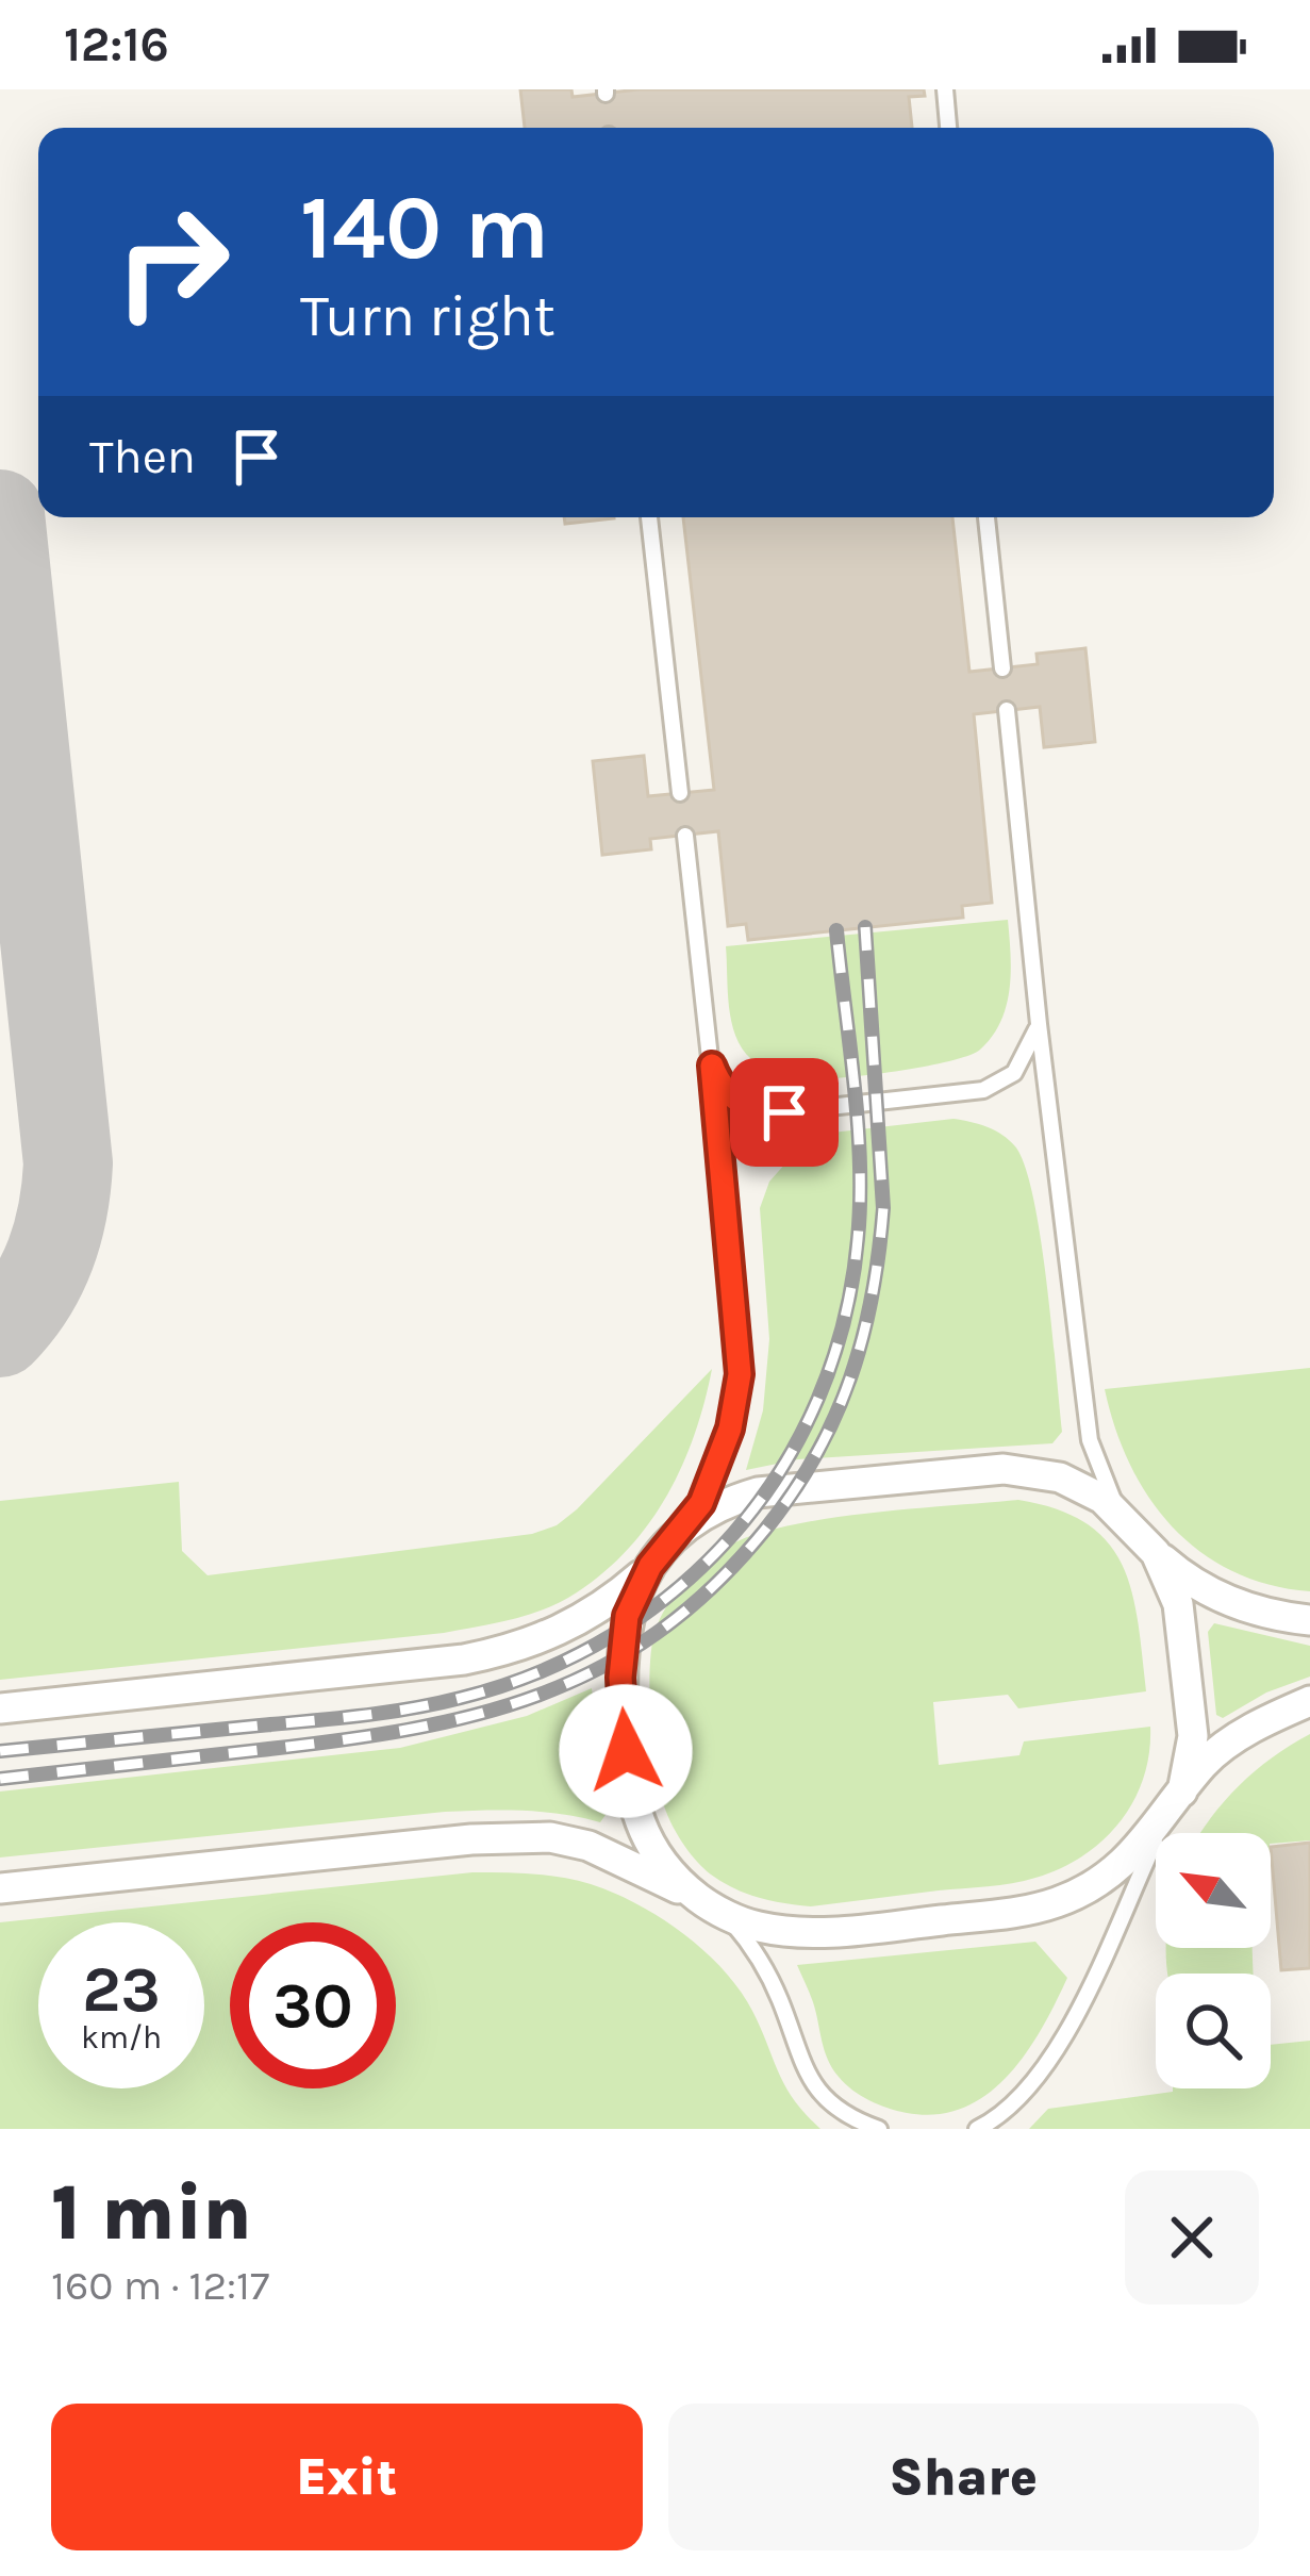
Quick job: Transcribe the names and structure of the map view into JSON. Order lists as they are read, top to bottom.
{
  "north": "top left",
  "page": {
    "status": "12:16",
    "turn": ["140 m", "Turn right"],
    "then": "Then",
    "speed": "23 km/h",
    "limit": "30",
    "heading": ["1 min", "160 m · 12:17"],
    "buttons": ["Exit", "Share"]
  }
}
